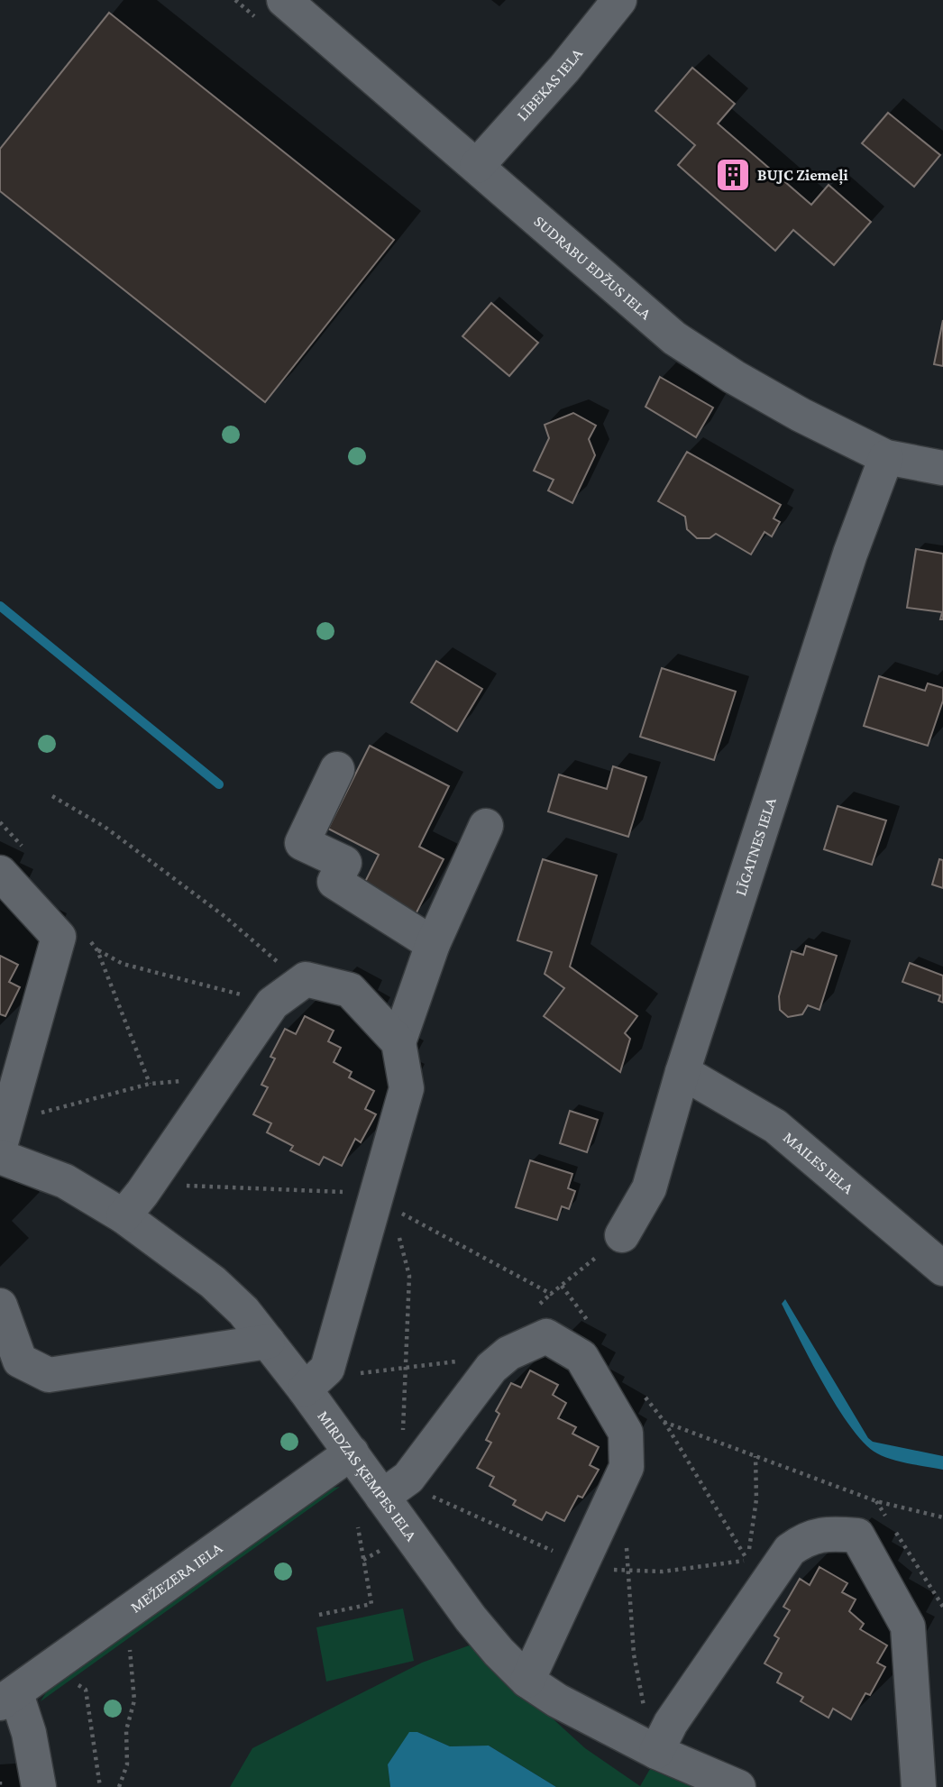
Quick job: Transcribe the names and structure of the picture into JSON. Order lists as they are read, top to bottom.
{
  "streets": {
    "street": [
      "LĪBEKAS IELA",
      "SUDRABU EDŽUS IELA",
      "LĪGATNES IELA",
      "MAILES IELA",
      "MIRDZAS ĶEMPES IELA",
      "MEŽEZERA IELA"
    ]
  },
  "crossings": [
    ["LĪBEKAS IELA", "SUDRABU EDŽUS IELA"],
    ["SUDRABU EDŽUS IELA", "LĪGATNES IELA"],
    ["LĪGATNES IELA", "MAILES IELA"],
    ["MIRDZAS ĶEMPES IELA", "MEŽEZERA IELA"]
  ],
  "places": {
    "building": ["BUJC Ziemeļi"]
  }
}
